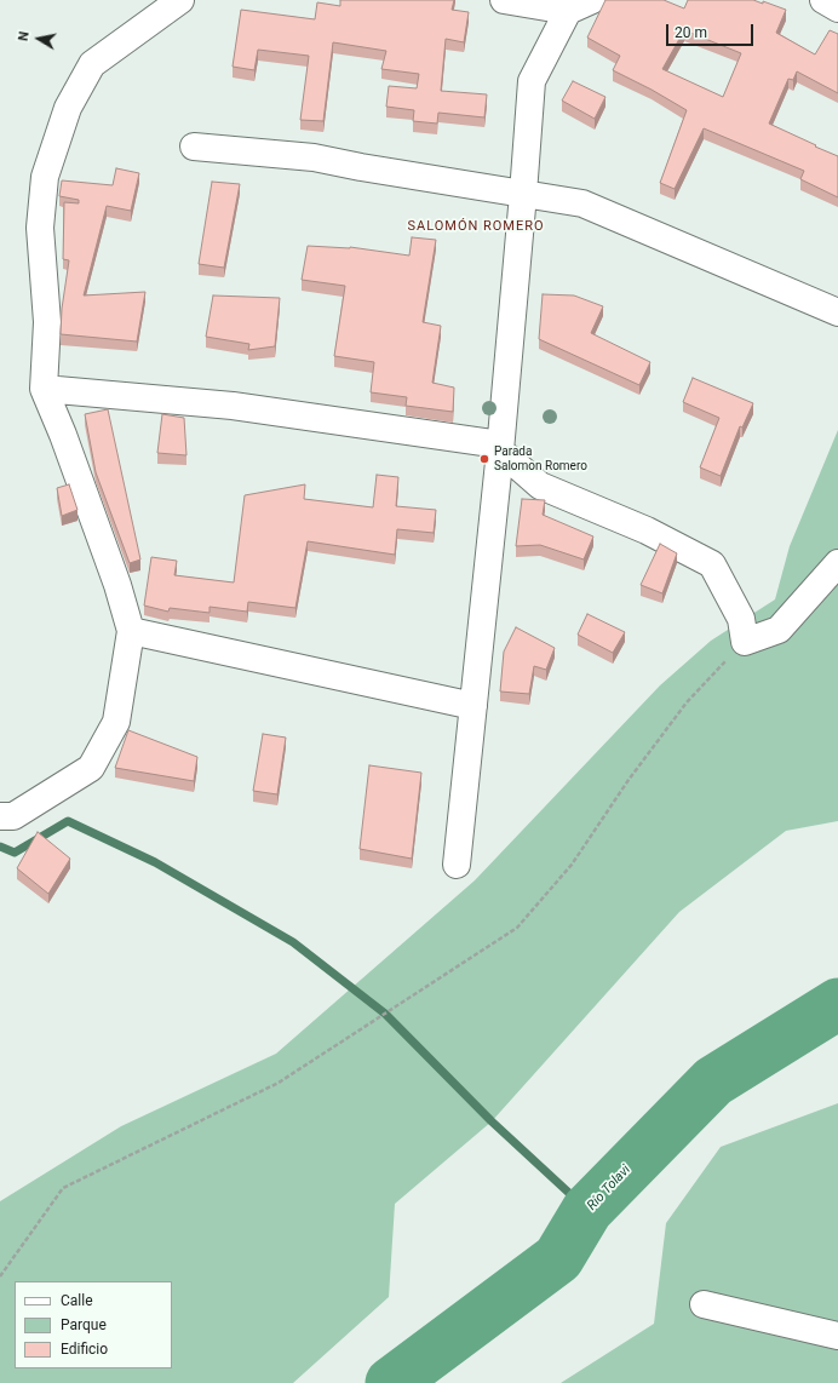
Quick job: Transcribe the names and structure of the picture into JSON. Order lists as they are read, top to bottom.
{
  "districts": ["SALOMÓN ROMERO"],
  "water": ["Río Tolavi"],
  "places": ["Parada Salomon Romero"],
  "legend": ["Calle", "Parque", "Edificio"],
  "scale_bar": "20 m",
  "north": "left"
}
